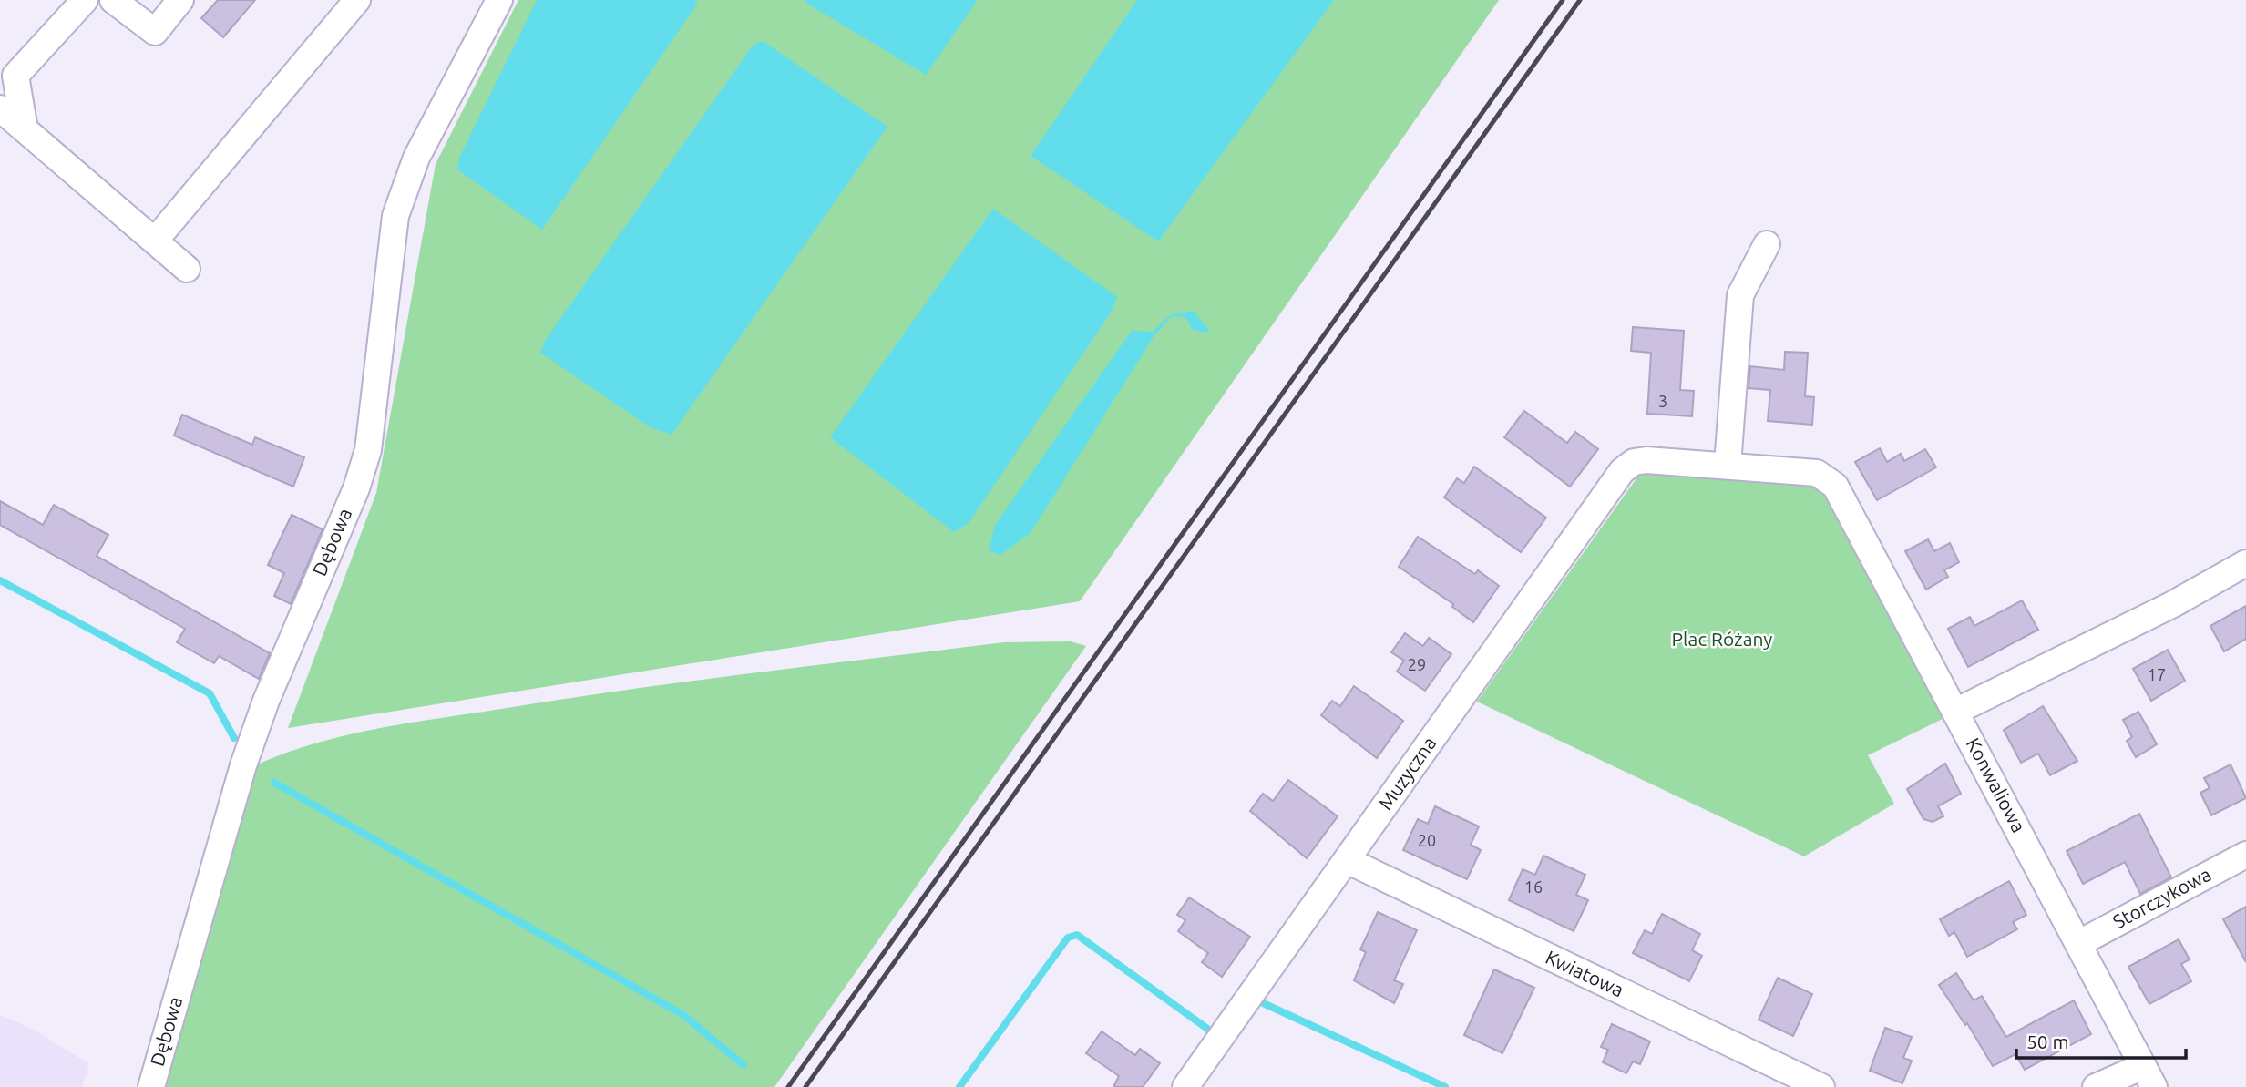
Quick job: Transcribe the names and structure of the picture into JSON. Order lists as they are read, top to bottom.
{
  "streets": {
    "street": [
      "Dębowa",
      "Muzyczna",
      "Konwaliowa",
      "Storczykowa",
      "Kwiatowa"
    ]
  },
  "crossings": [
    ["Muzyczna", "Konwaliowa"],
    ["Muzyczna", "Kwiatowa"],
    ["Konwaliowa", "Storczykowa"]
  ],
  "parks": ["Plac Różany"],
  "house_numbers": [
    "3",
    "29",
    "17",
    "20",
    "16"
  ],
  "scale_bar": "50 m"
}
